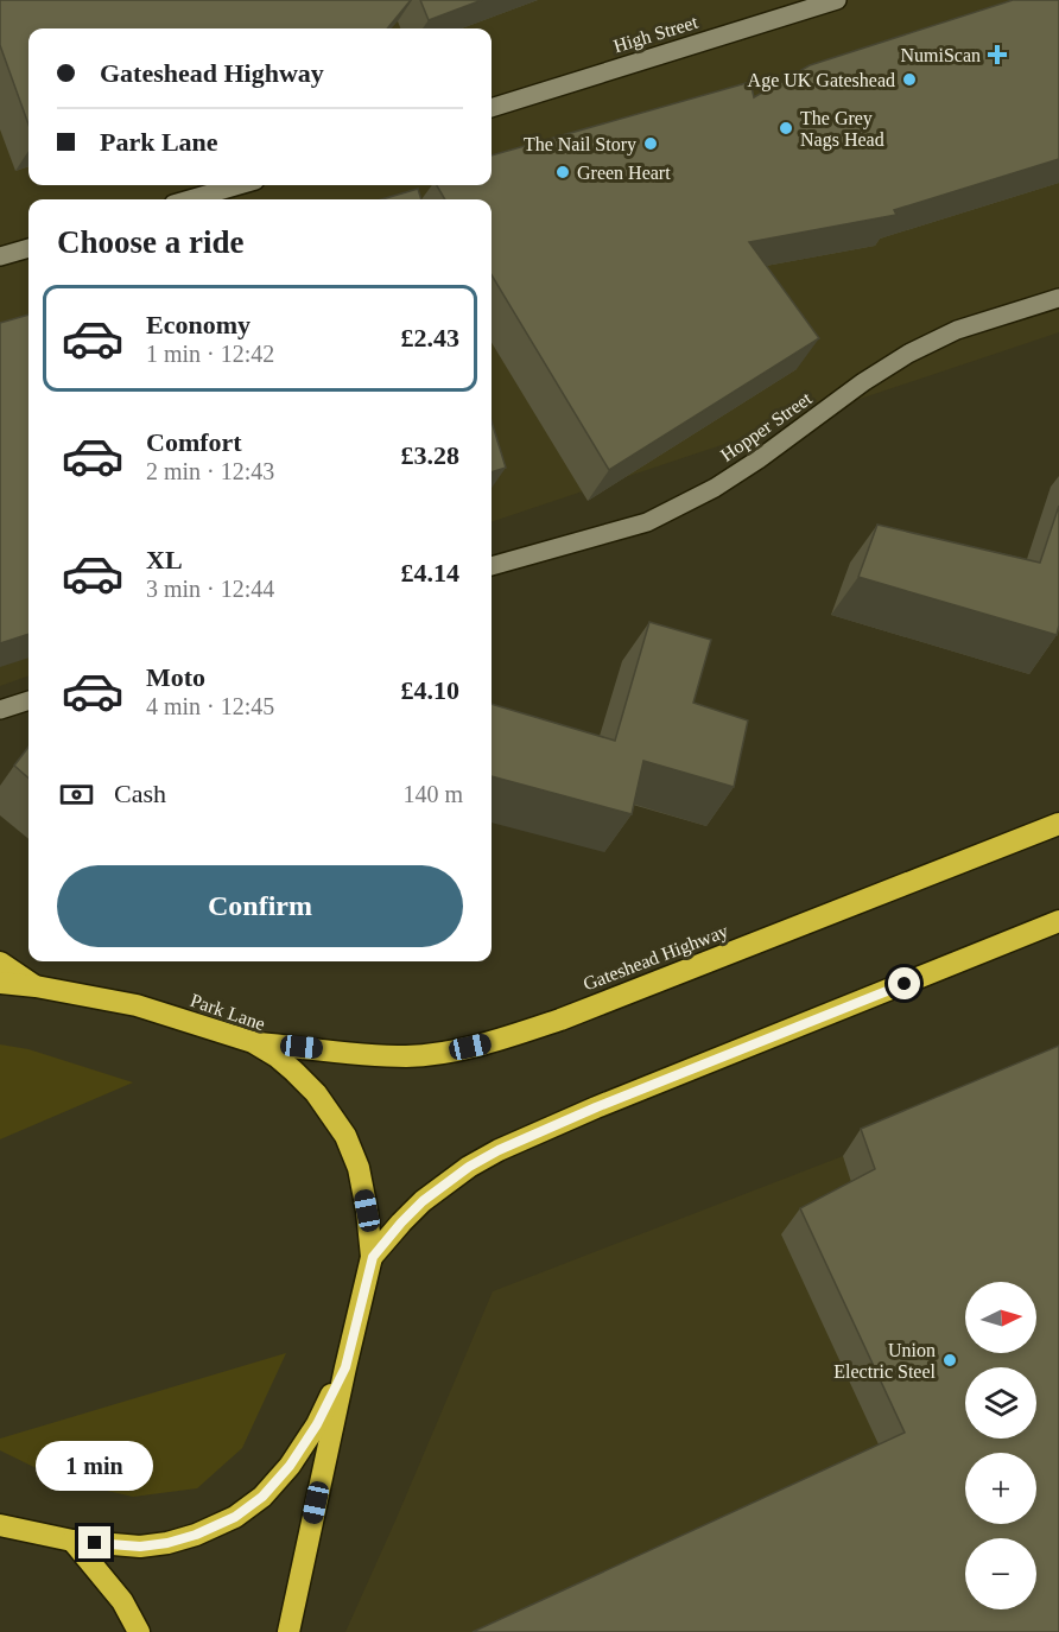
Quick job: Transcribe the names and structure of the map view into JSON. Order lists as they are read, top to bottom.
{
  "streets": {
    "highway": ["Gateshead Highway", "Park Lane"],
    "street": ["High Street", "Hopper Street"]
  },
  "crossings": [
    ["Gateshead Highway", "Park Lane"]
  ],
  "places": {
    "health": ["NumiScan"],
    "other": [
      "Age UK Gateshead",
      "The Grey Nags Head",
      "The Nail Story",
      "Green Heart",
      "Union Electric Steel"
    ]
  },
  "north": "right",
  "page": {
    "banner": ["Gateshead Highway", "Park Lane"],
    "heading": "Choose a ride",
    "list": [
      {
        "name": "Economy",
        "note": "1 min · 12:42",
        "value": "£2.43"
      },
      {
        "name": "Comfort",
        "note": "2 min · 12:43",
        "value": "£3.28"
      },
      {
        "name": "XL",
        "note": "3 min · 12:44",
        "value": "£4.14"
      },
      {
        "name": "Moto",
        "note": "4 min · 12:45",
        "value": "£4.10"
      }
    ],
    "pay": ["Cash", "140 m"],
    "buttons": "Confirm",
    "map_buttons": ["+", "−"],
    "bubble": "1 min"
  }
}
